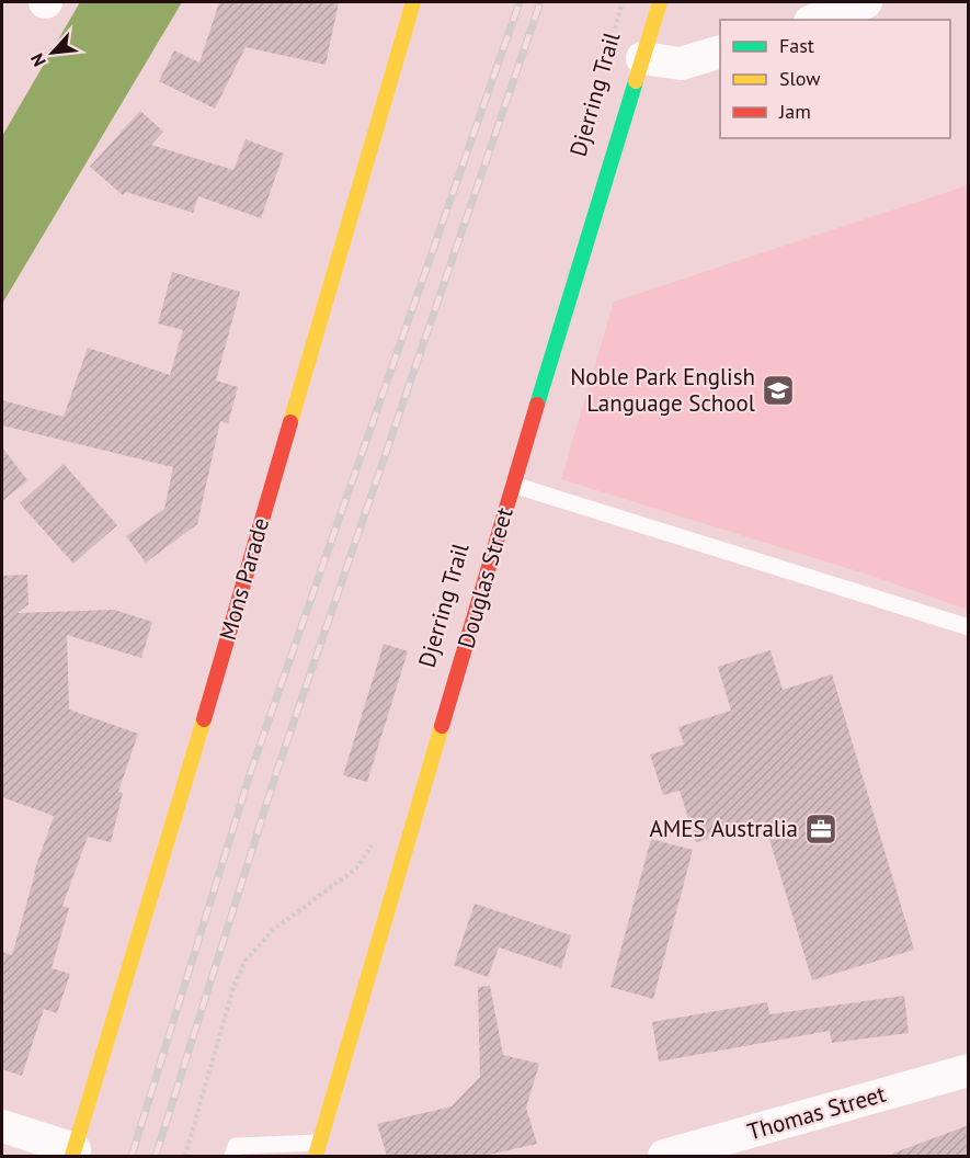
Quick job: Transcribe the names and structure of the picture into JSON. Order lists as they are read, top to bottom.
{
  "streets": {
    "main road": ["Douglas Street", "Mons Parade"],
    "street": ["Thomas Street"],
    "path": ["Djerring Trail"]
  },
  "places": {
    "school or university": ["Noble Park English Language School"],
    "office": ["AMES Australia"]
  },
  "legend": ["Fast", "Slow", "Jam"],
  "north": "bottom left"
}
